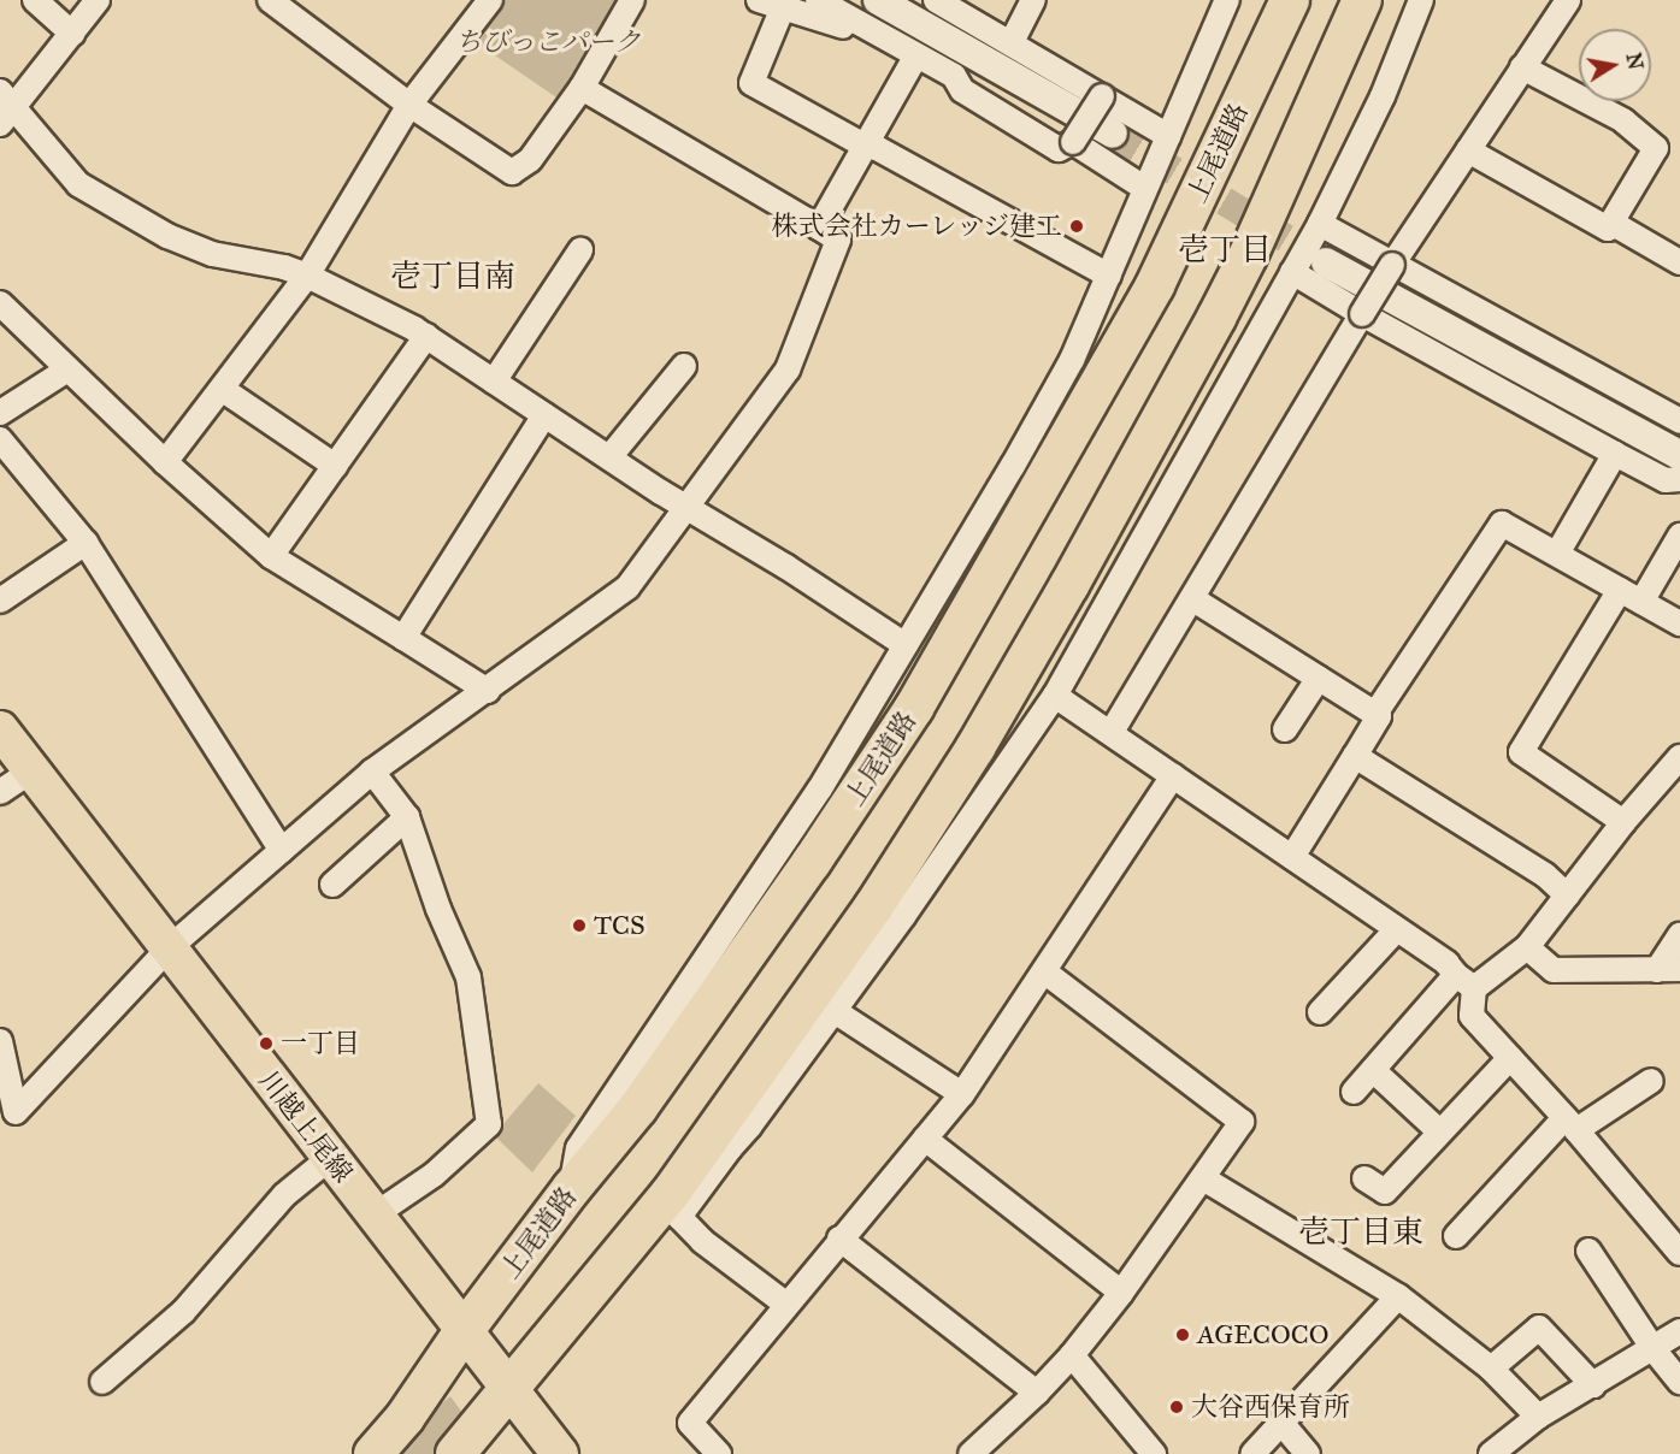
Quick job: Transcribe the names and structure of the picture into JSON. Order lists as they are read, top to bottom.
{
  "streets": {
    "highway": ["上尾道路"],
    "main road": ["川越上尾線"]
  },
  "crossings": [
    ["上尾道路", "川越上尾線"]
  ],
  "districts": ["壱丁目", "壱丁目南", "壱丁目東"],
  "parks": ["ちびっこパーク"],
  "places": [
    "株式会社カーレッジ建工",
    "TCS",
    "一丁目",
    "AGECOCO",
    "大谷西保育所"
  ],
  "north": "right"
}
